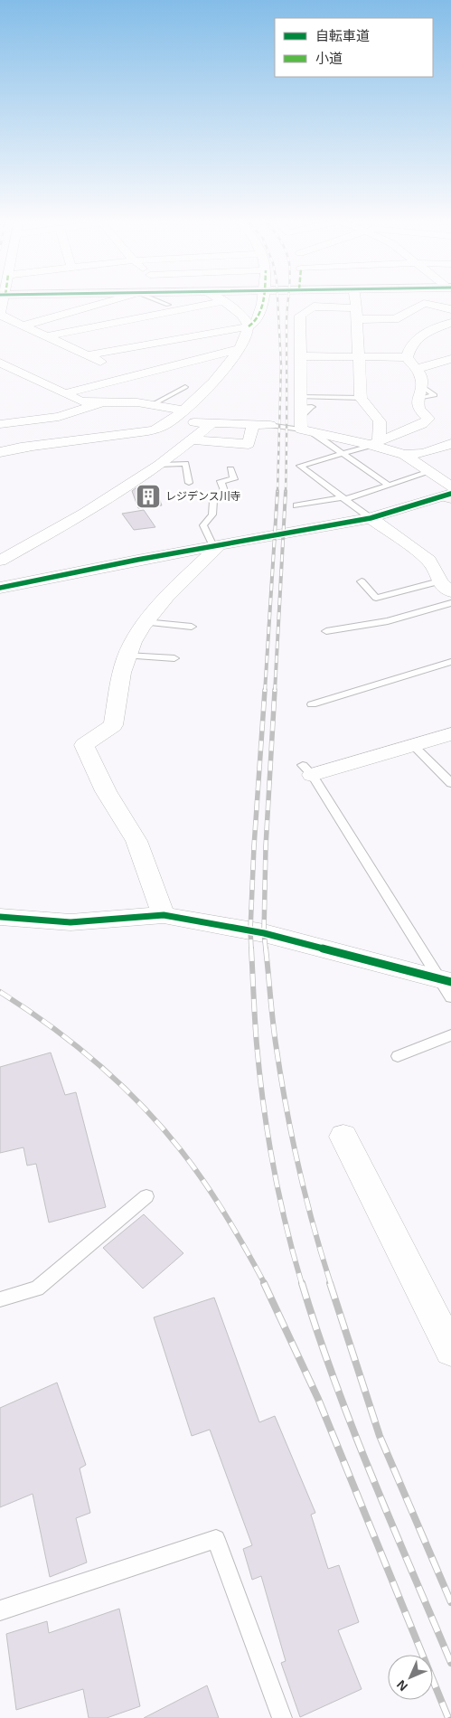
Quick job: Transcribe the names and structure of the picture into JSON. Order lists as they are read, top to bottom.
{
  "places": {
    "building": ["レジデンス川寺"]
  },
  "legend": ["自転車道", "小道"],
  "north": "bottom left"
}
